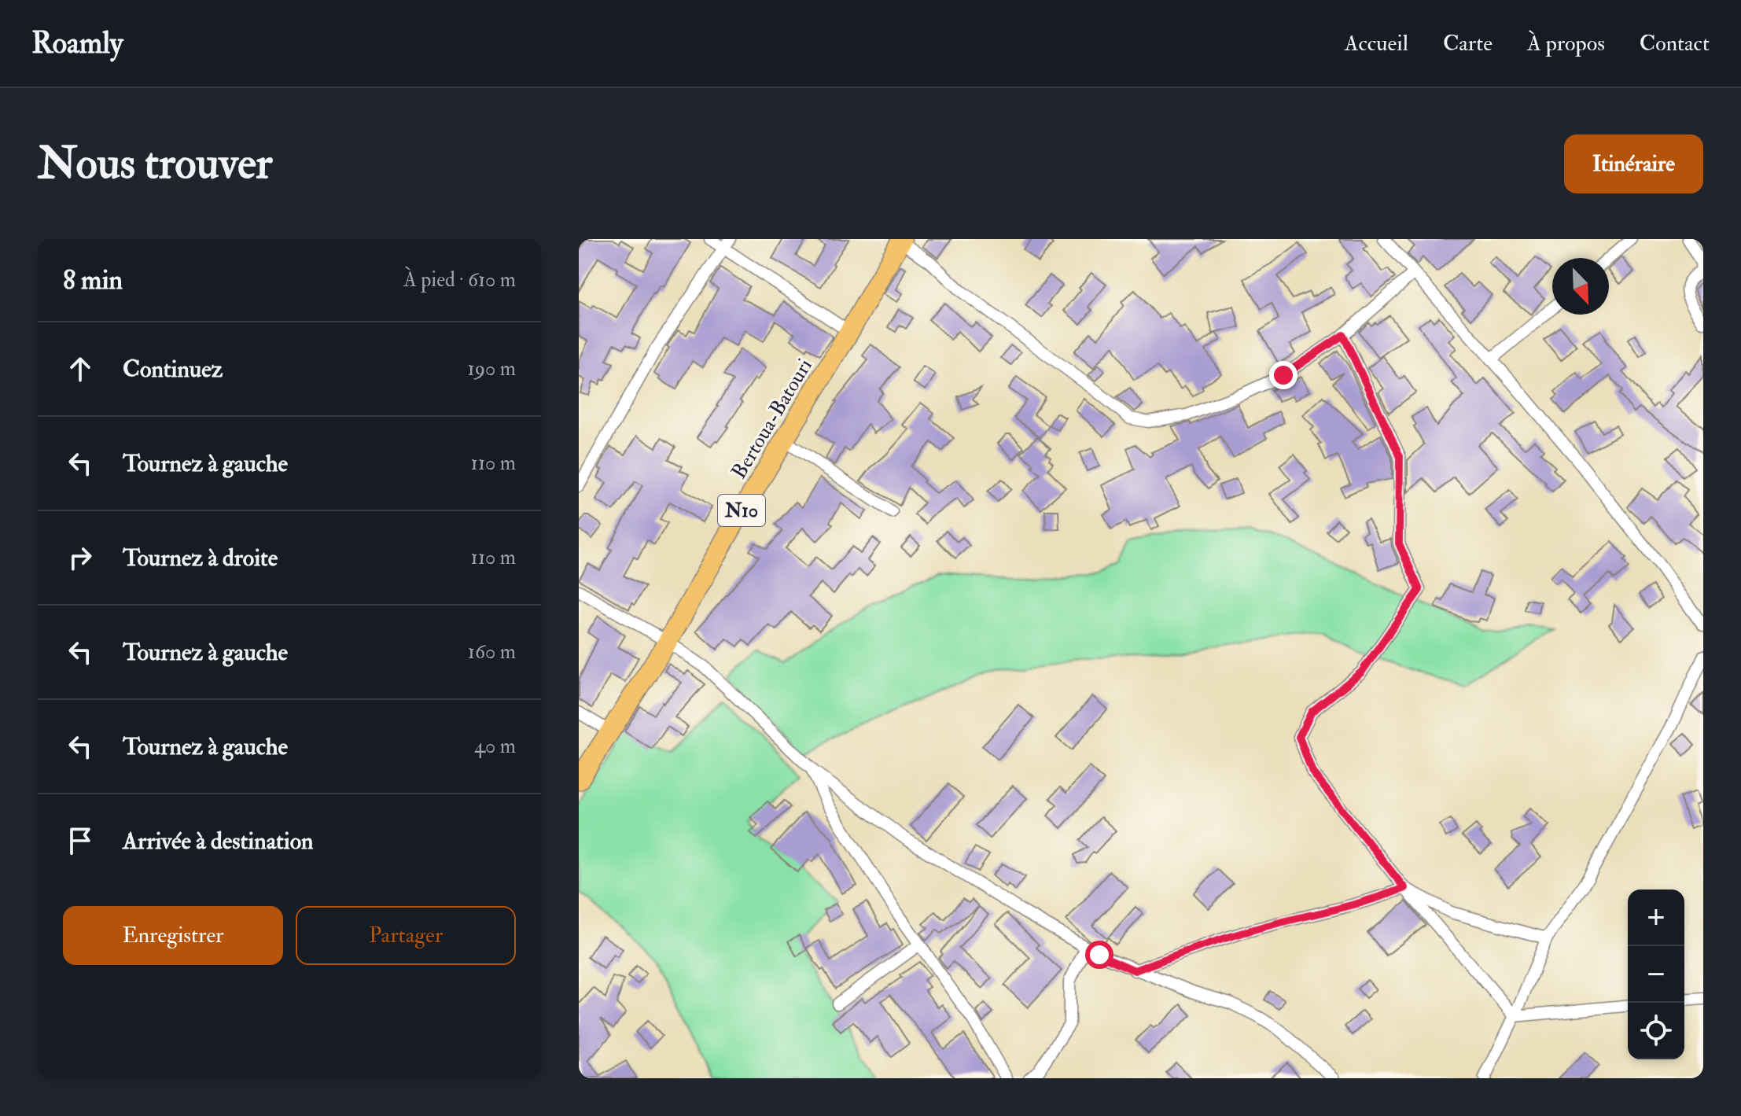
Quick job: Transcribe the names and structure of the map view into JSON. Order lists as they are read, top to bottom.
{
  "streets": {
    "highway": ["Bertoua-Batouri", "N10"]
  },
  "north": "bottom right",
  "page": {
    "header": "Roamly",
    "nav": [
      "Accueil",
      "Carte",
      "À propos",
      "Contact"
    ],
    "buttons": [
      "Itinéraire",
      ["Enregistrer", "Partager"]
    ],
    "title": "Nous trouver",
    "heading": ["8 min", "À pied · 610 m"],
    "list": [
      ["Continuez", "190 m"],
      ["Tournez à gauche", "110 m"],
      ["Tournez à droite", "110 m"],
      ["Tournez à gauche", "160 m"],
      ["Tournez à gauche", "40 m"],
      "Arrivée à destination"
    ],
    "map_buttons": ["+", "−"]
  }
}
